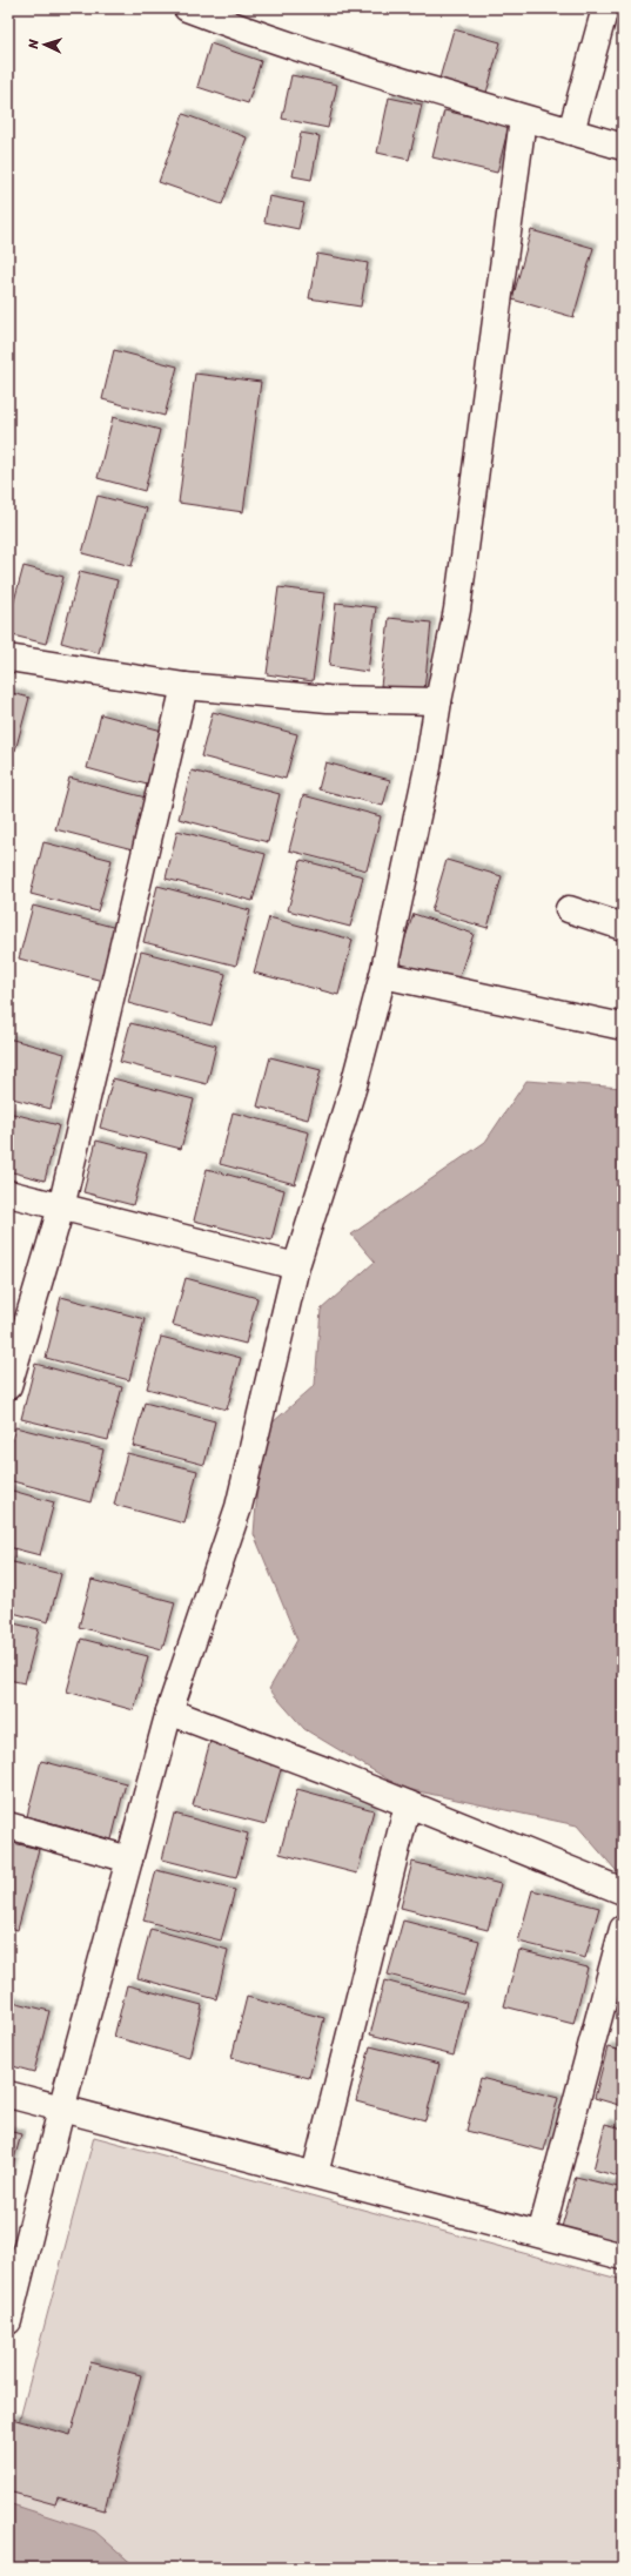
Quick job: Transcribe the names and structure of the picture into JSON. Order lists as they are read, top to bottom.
{
  "north": "left"
}
